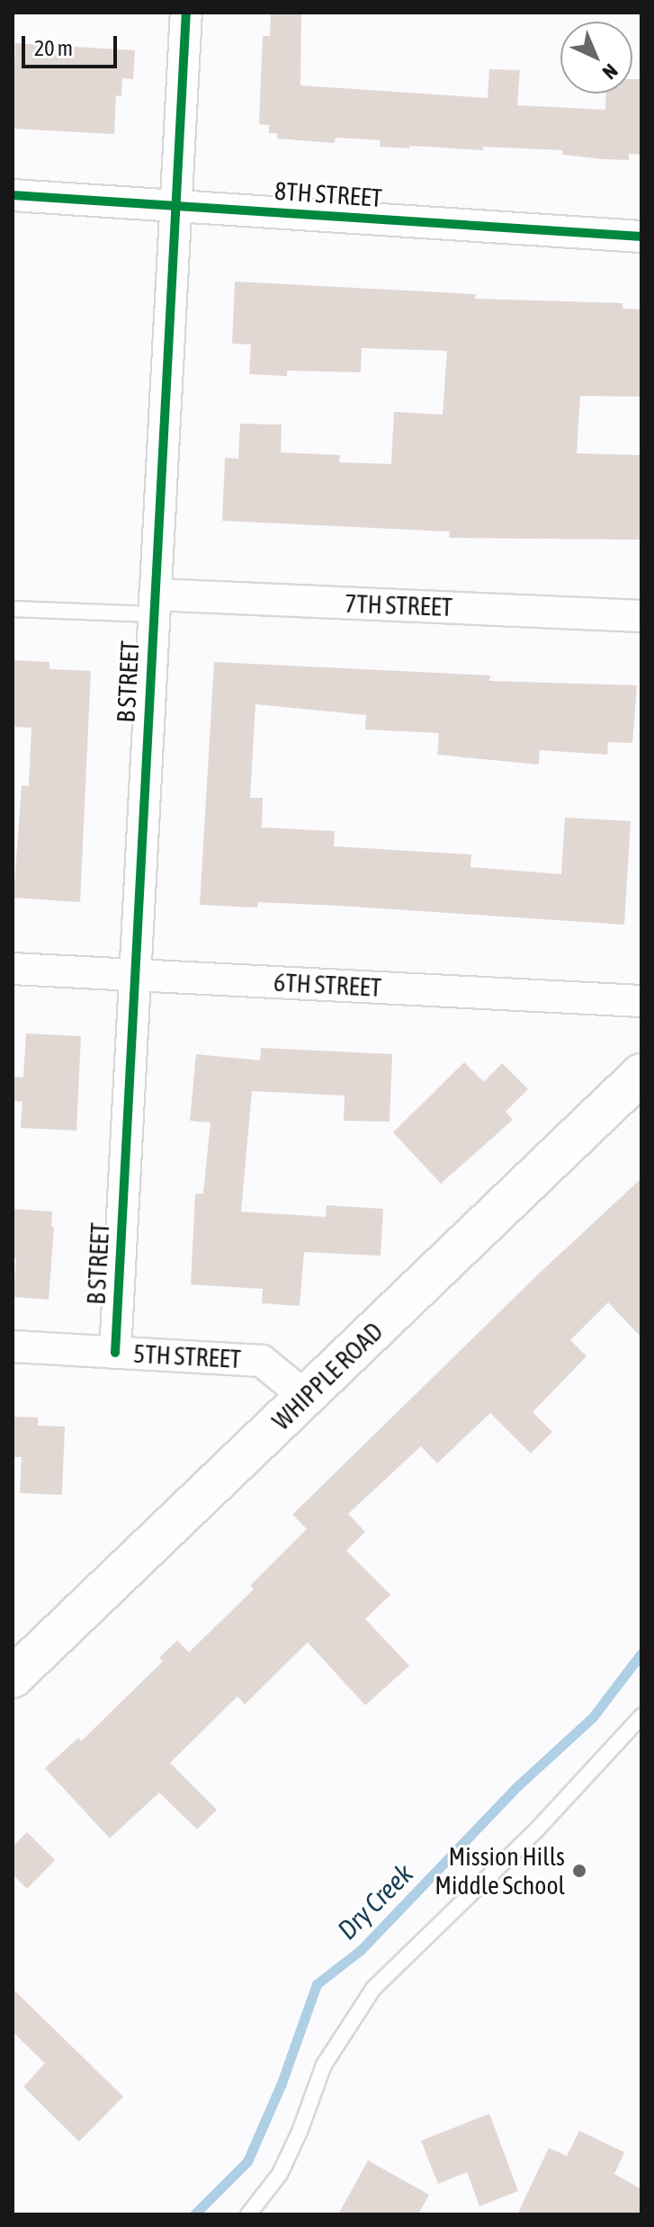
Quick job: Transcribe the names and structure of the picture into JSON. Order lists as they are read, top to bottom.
{
  "streets": {
    "main road": ["WHIPPLE ROAD"],
    "street": [
      "8TH STREET",
      "7TH STREET",
      "B STREET",
      "6TH STREET",
      "5TH STREET"
    ]
  },
  "crossings": [
    ["8TH STREET", "B STREET"],
    ["7TH STREET", "B STREET"],
    ["B STREET", "6TH STREET"],
    ["B STREET", "5TH STREET"],
    ["5TH STREET", "WHIPPLE ROAD"]
  ],
  "water": ["Dry Creek"],
  "places": ["Mission Hills Middle School"],
  "scale_bar": "20 m",
  "north": "bottom right"
}
